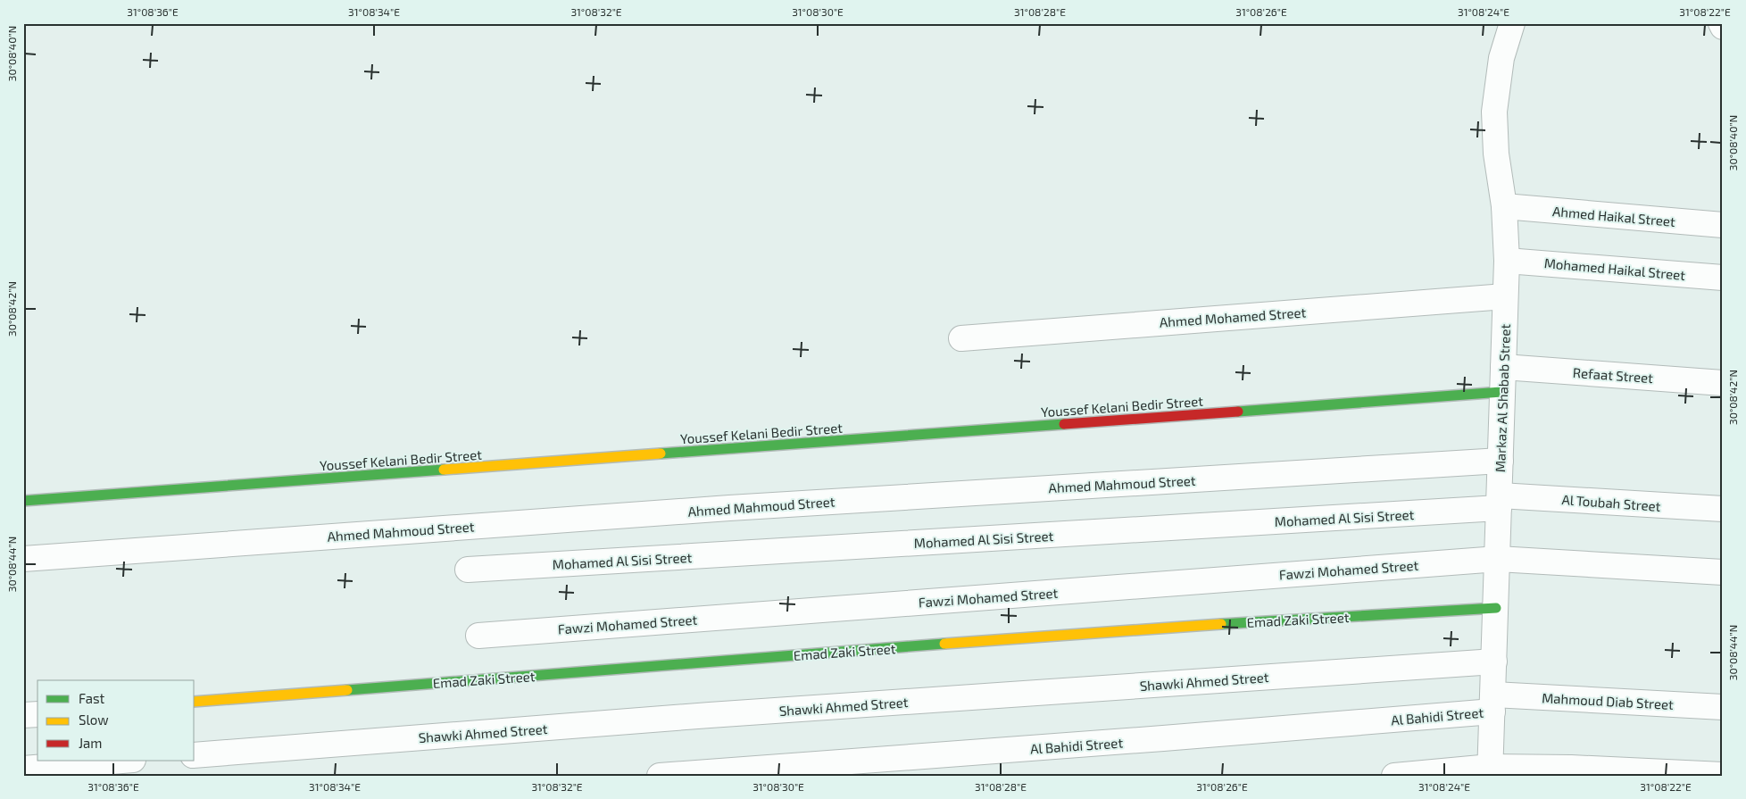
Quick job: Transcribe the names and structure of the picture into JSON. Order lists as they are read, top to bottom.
{
  "streets": {
    "street": [
      "Ahmed Haikal Street",
      "Mohamed Haikal Street",
      "Ahmed Mohamed Street",
      "Refaat Street",
      "Markaz Al Shabab Street",
      "Youssef Kelani Bedir Street",
      "Ahmed Mahmoud Street",
      "Al Toubah Street",
      "Mohamed Al Sisi Street",
      "Fawzi Mohamed Street",
      "Emad Zaki Street",
      "Shawki Ahmed Street",
      "Mahmoud Diab Street",
      "Al Bahidi Street"
    ]
  },
  "crossings": [
    ["Ahmed Haikal Street", "Markaz Al Shabab Street"],
    ["Mohamed Haikal Street", "Markaz Al Shabab Street"],
    ["Ahmed Mohamed Street", "Markaz Al Shabab Street"],
    ["Refaat Street", "Markaz Al Shabab Street"],
    ["Markaz Al Shabab Street", "Youssef Kelani Bedir Street"],
    ["Markaz Al Shabab Street", "Ahmed Mahmoud Street"],
    ["Markaz Al Shabab Street", "Al Toubah Street"],
    ["Markaz Al Shabab Street", "Mohamed Al Sisi Street"],
    ["Markaz Al Shabab Street", "Fawzi Mohamed Street"],
    ["Markaz Al Shabab Street", "Emad Zaki Street"],
    ["Markaz Al Shabab Street", "Shawki Ahmed Street"],
    ["Markaz Al Shabab Street", "Mahmoud Diab Street"],
    ["Markaz Al Shabab Street", "Al Bahidi Street"],
    ["Al Toubah Street", "Mohamed Al Sisi Street"],
    ["Mahmoud Diab Street", "Al Bahidi Street"]
  ],
  "legend": ["Fast", "Slow", "Jam"],
  "coordinates": [
    "31°08'36\"E",
    "31°08'34\"E",
    "31°08'32\"E",
    "31°08'30\"E",
    "31°08'28\"E",
    "31°08'26\"E",
    "31°08'24\"E",
    "31°08'22\"E",
    "30°08'40\"N",
    "30°08'42\"N",
    "30°08'44\"N"
  ]
}
